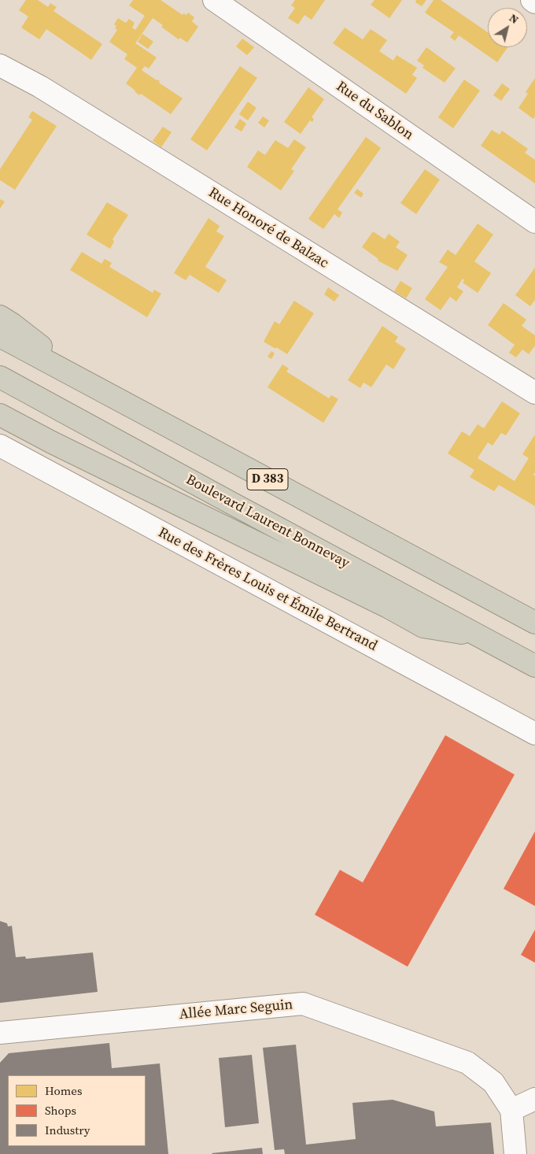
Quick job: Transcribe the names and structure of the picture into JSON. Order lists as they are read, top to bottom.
{
  "streets": {
    "highway": ["D 383", "Boulevard Laurent Bonnevay"],
    "street": [
      "Rue du Sablon",
      "Rue Honoré de Balzac",
      "Rue des Frères Louis et Émile Bertrand",
      "Allée Marc Seguin"
    ]
  },
  "legend": ["Homes", "Shops", "Industry"],
  "north": "top right"
}
